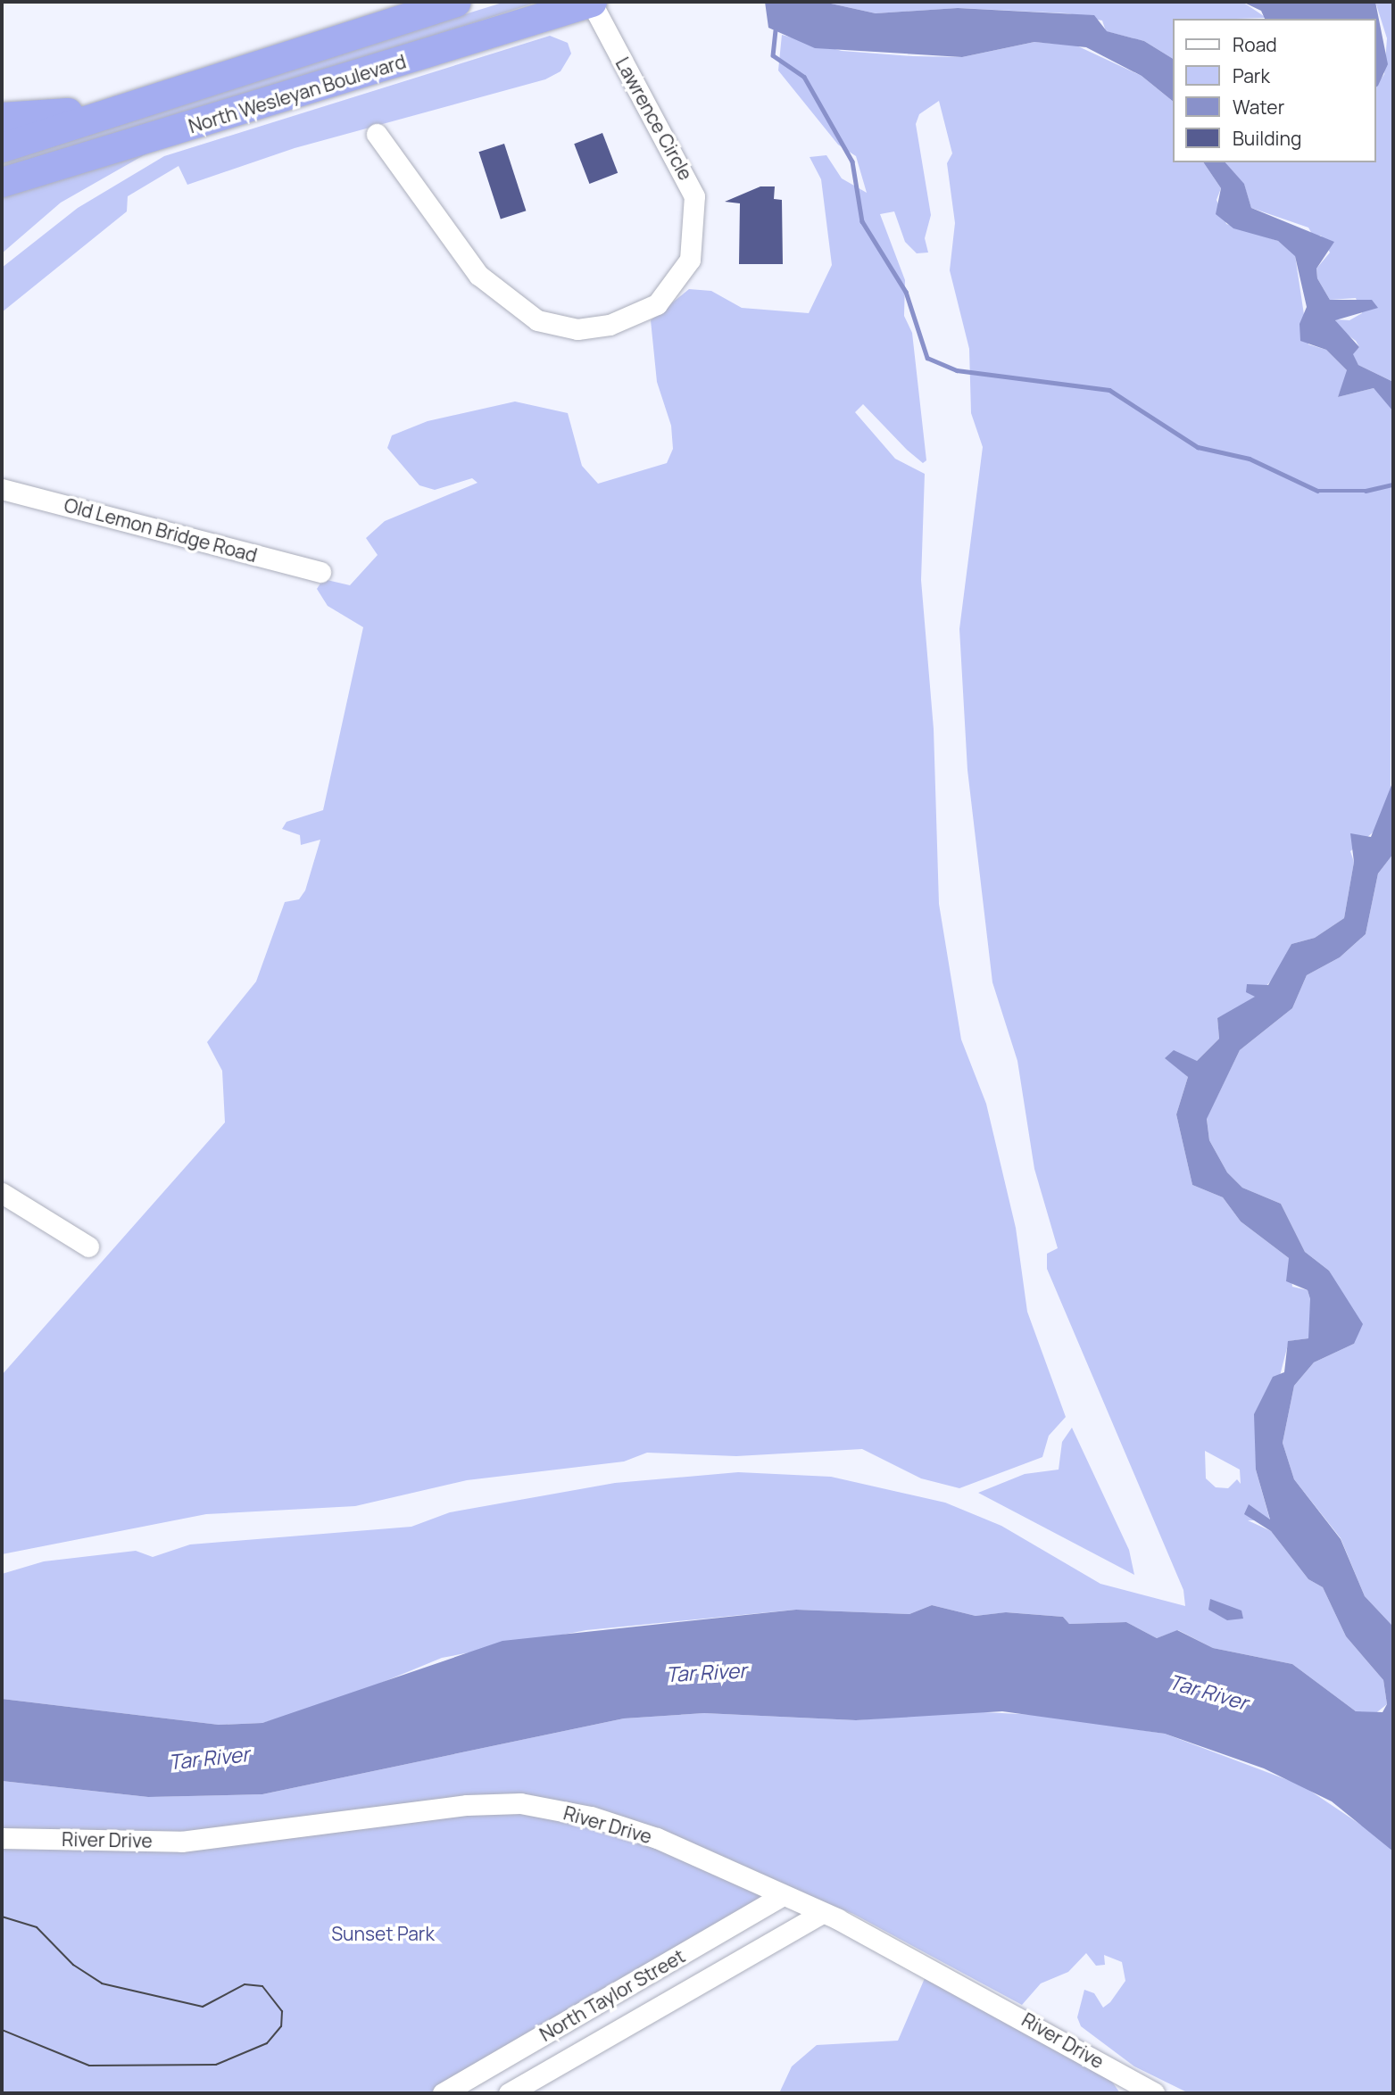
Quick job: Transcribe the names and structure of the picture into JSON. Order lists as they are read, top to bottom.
{
  "streets": {
    "highway": ["North Wesleyan Boulevard"],
    "street": [
      "Lawrence Circle",
      "Old Lemon Bridge Road",
      "River Drive",
      "North Taylor Street"
    ]
  },
  "crossings": [
    ["North Wesleyan Boulevard", "Lawrence Circle"],
    ["River Drive", "North Taylor Street"]
  ],
  "water": ["Tar River"],
  "parks": ["Sunset Park"],
  "legend": [
    "Road",
    "Park",
    "Water",
    "Building"
  ]
}
